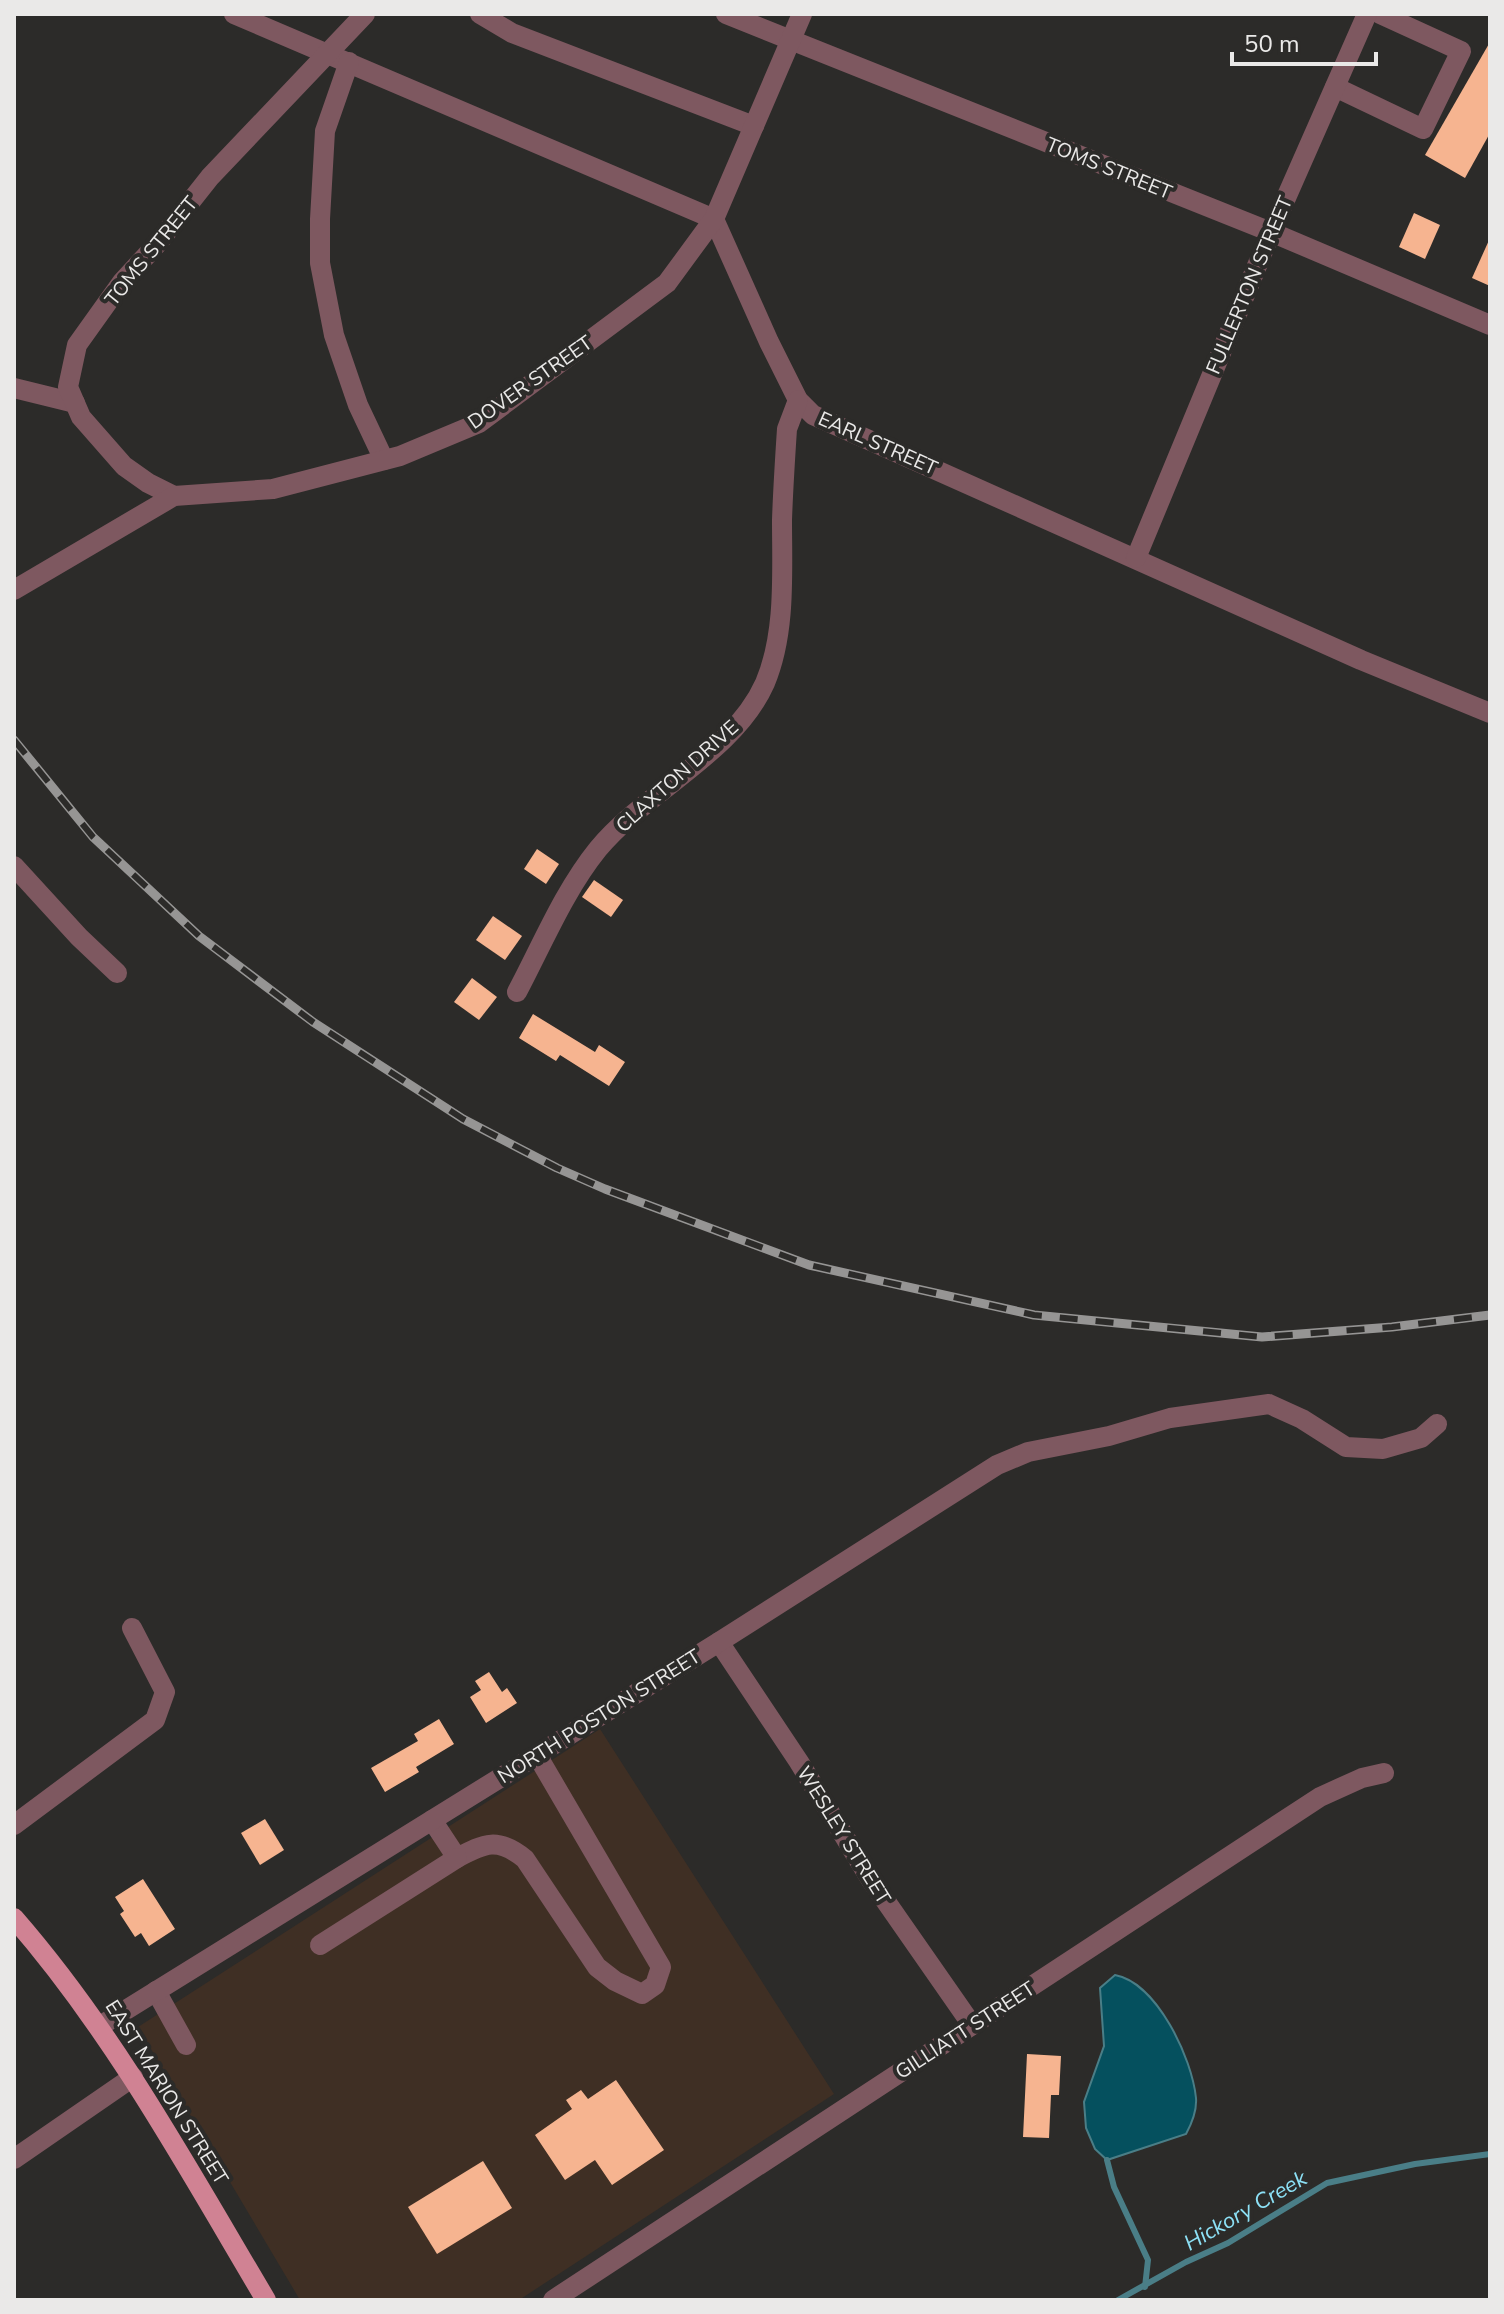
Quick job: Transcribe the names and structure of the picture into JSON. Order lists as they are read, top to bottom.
{
  "streets": {
    "main road": ["EAST MARION STREET"],
    "street": [
      "TOMS STREET",
      "FULLERTON STREET",
      "DOVER STREET",
      "EARL STREET",
      "CLAXTON DRIVE",
      "NORTH POSTON STREET",
      "WESLEY STREET",
      "GILLIATT STREET"
    ]
  },
  "crossings": [
    ["TOMS STREET", "FULLERTON STREET"],
    ["TOMS STREET", "DOVER STREET"],
    ["FULLERTON STREET", "EARL STREET"],
    ["DOVER STREET", "EARL STREET"],
    ["EARL STREET", "CLAXTON DRIVE"],
    ["NORTH POSTON STREET", "WESLEY STREET"],
    ["NORTH POSTON STREET", "EAST MARION STREET"],
    ["WESLEY STREET", "GILLIATT STREET"]
  ],
  "water": ["Hickory Creek"],
  "scale_bar": "50 m"
}
